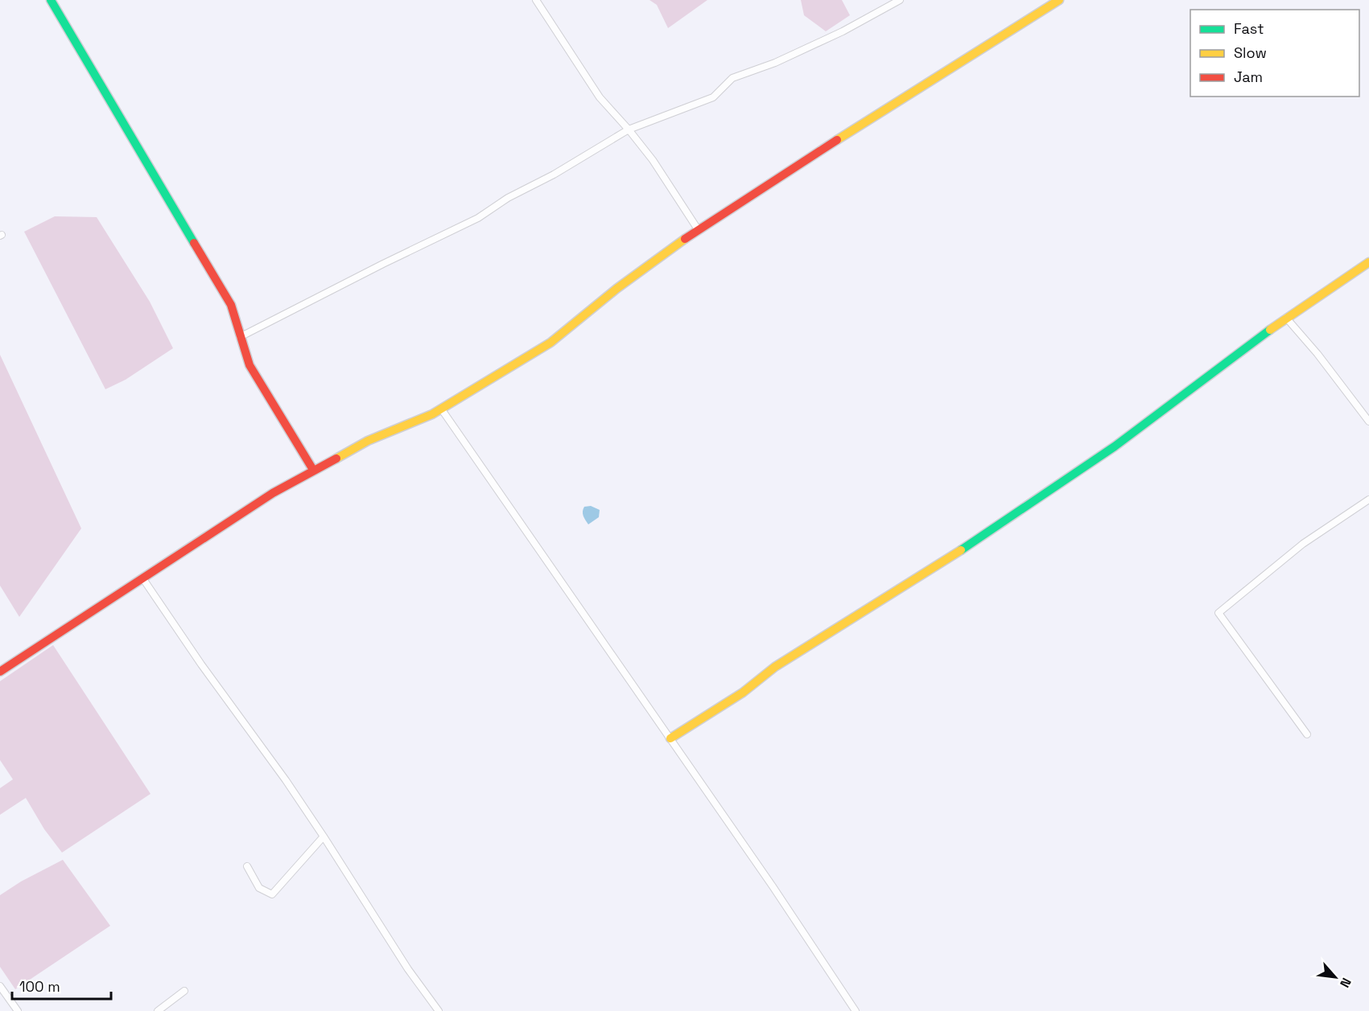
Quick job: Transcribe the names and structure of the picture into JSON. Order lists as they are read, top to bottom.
{
  "legend": ["Fast", "Slow", "Jam"],
  "scale_bar": "100 m",
  "north": "bottom right"
}
